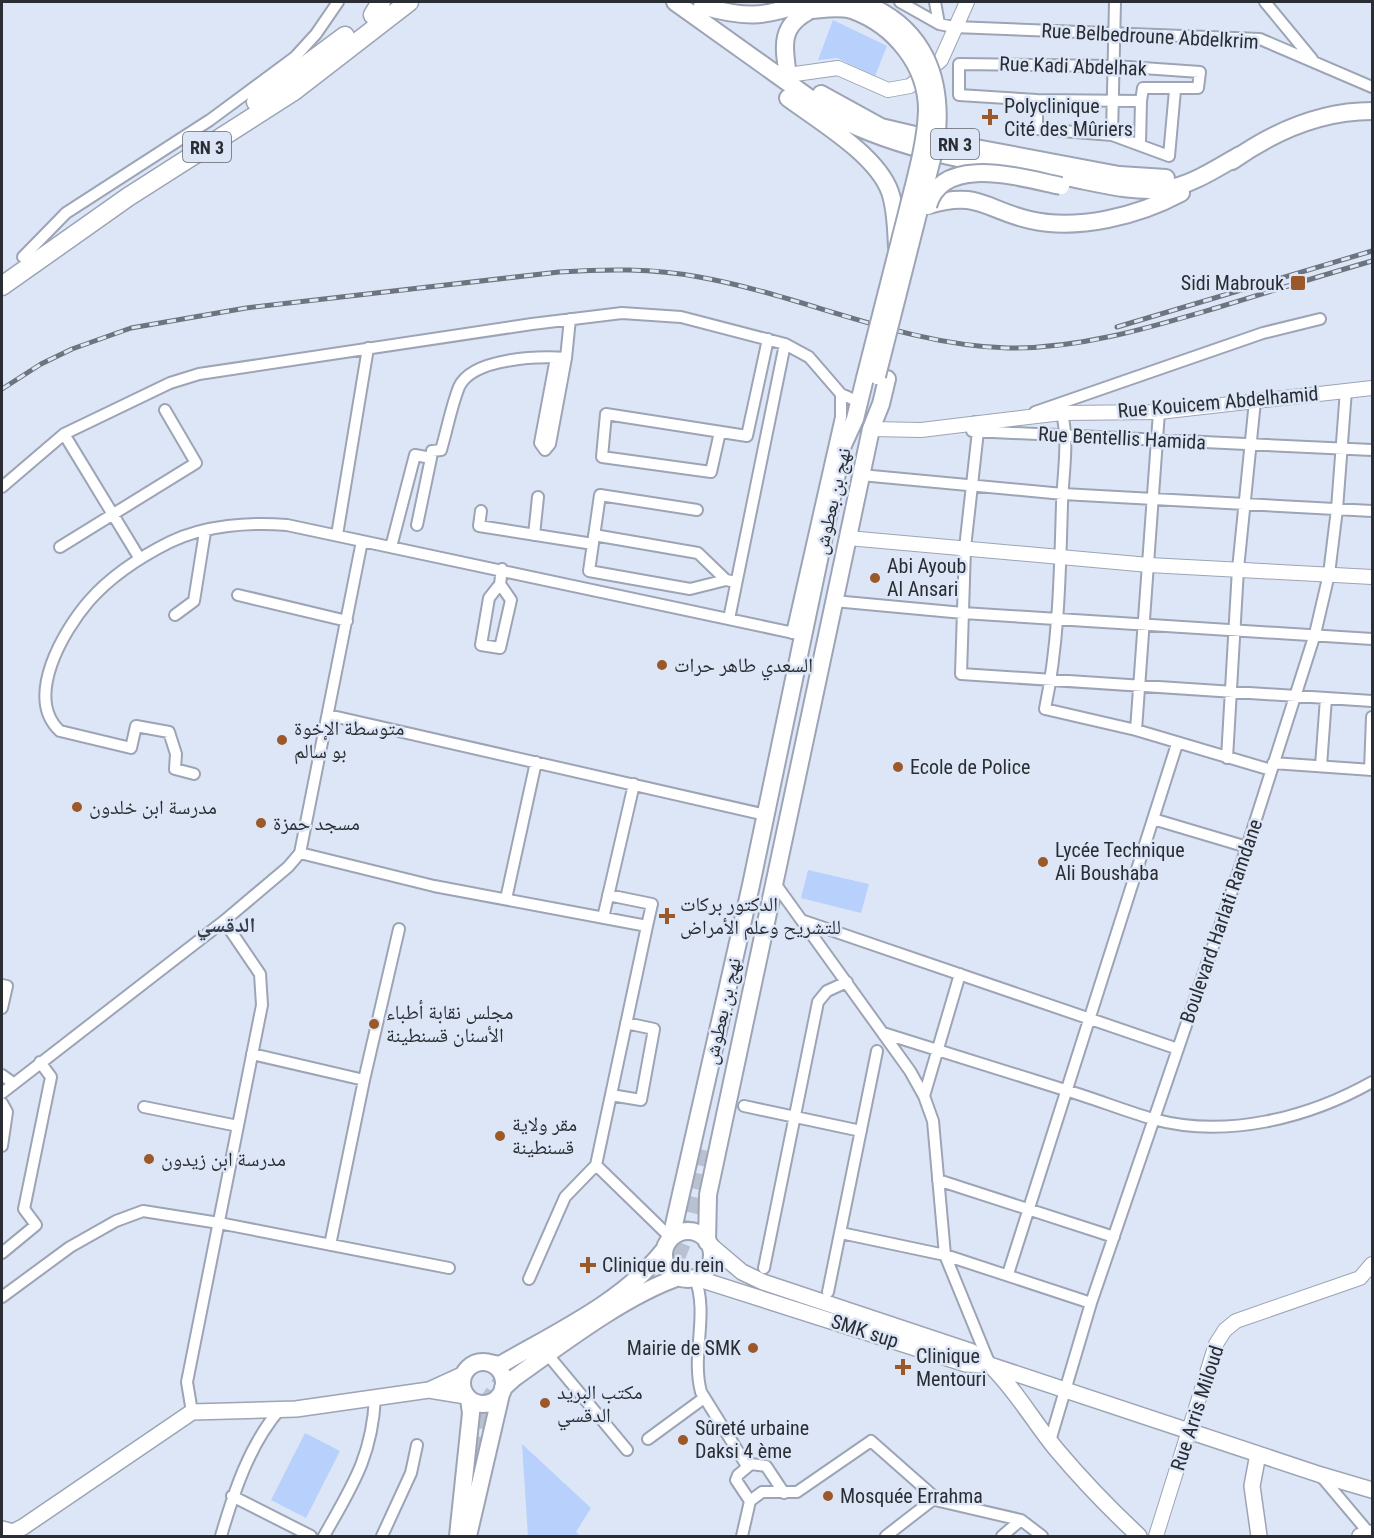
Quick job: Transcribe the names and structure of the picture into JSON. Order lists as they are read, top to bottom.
{
  "streets": {
    "highway": ["RN 3"],
    "main road": ["نهج بن بعطوش", "SMK sup"],
    "street": [
      "Rue Belbedroune Abdelkrim",
      "Rue Kadi Abdelhak",
      "Rue Kouicem Abdelhamid",
      "Rue Bentellis Hamida",
      "Boulevard Harlati Ramdane",
      "Rue Arris Miloud"
    ]
  },
  "crossings": [
    ["Rue Kouicem Abdelhamid", "Rue Bentellis Hamida"],
    ["Rue Kouicem Abdelhamid", "Boulevard Harlati Ramdane"],
    ["Rue Bentellis Hamida", "Boulevard Harlati Ramdane"],
    ["نهج بن بعطوش", "SMK sup"]
  ],
  "districts": ["الدقسي"],
  "places": {
    "health": [
      "Polyclinique Cité des Mûriers",
      "الدكتور بركات للتشريح وعلم الأمراض",
      "Clinique du rein",
      "Clinique Mentouri"
    ],
    "transit": ["Sidi Mabrouk"],
    "other": [
      "Abi Ayoub Al Ansari",
      "السعدي طاهر حرات",
      "متوسطة الإخوة بو سالم",
      "Ecole de Police",
      "مدرسة ابن خلدون",
      "مسجد حمزة",
      "Lycée Technique Ali Boushaba",
      "مجلس نقابة أطباء الأسنان قسنطينة",
      "مقر ولاية قسنطينة",
      "مدرسة ابن زيدون",
      "Mairie de SMK",
      "مكتب البريد الدقسي",
      "Sûreté urbaine Daksi 4 ème",
      "Mosquée Errahma"
    ]
  }
}
